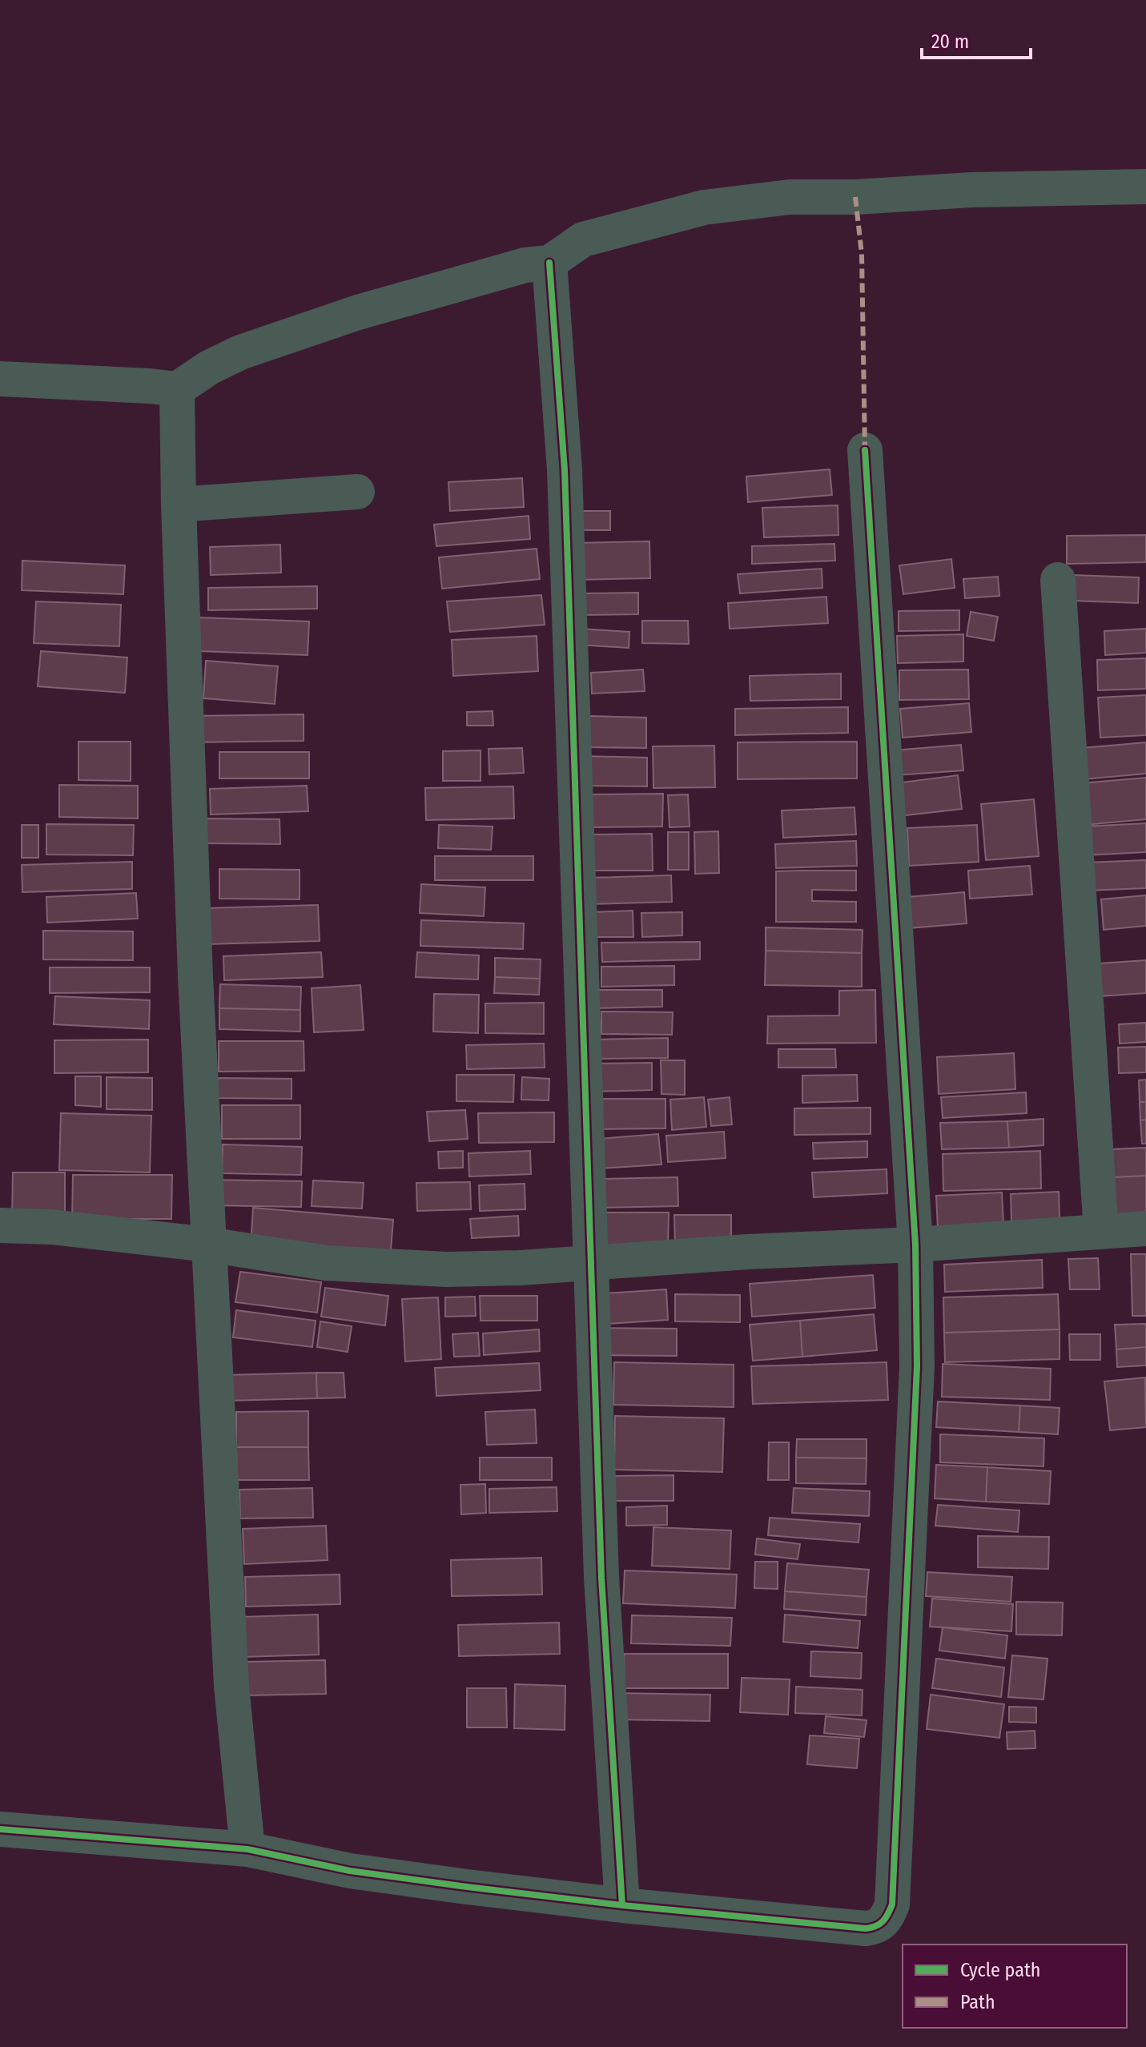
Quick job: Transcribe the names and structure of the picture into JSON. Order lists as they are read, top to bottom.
{
  "legend": ["Cycle path", "Path"],
  "scale_bar": "20 m"
}
